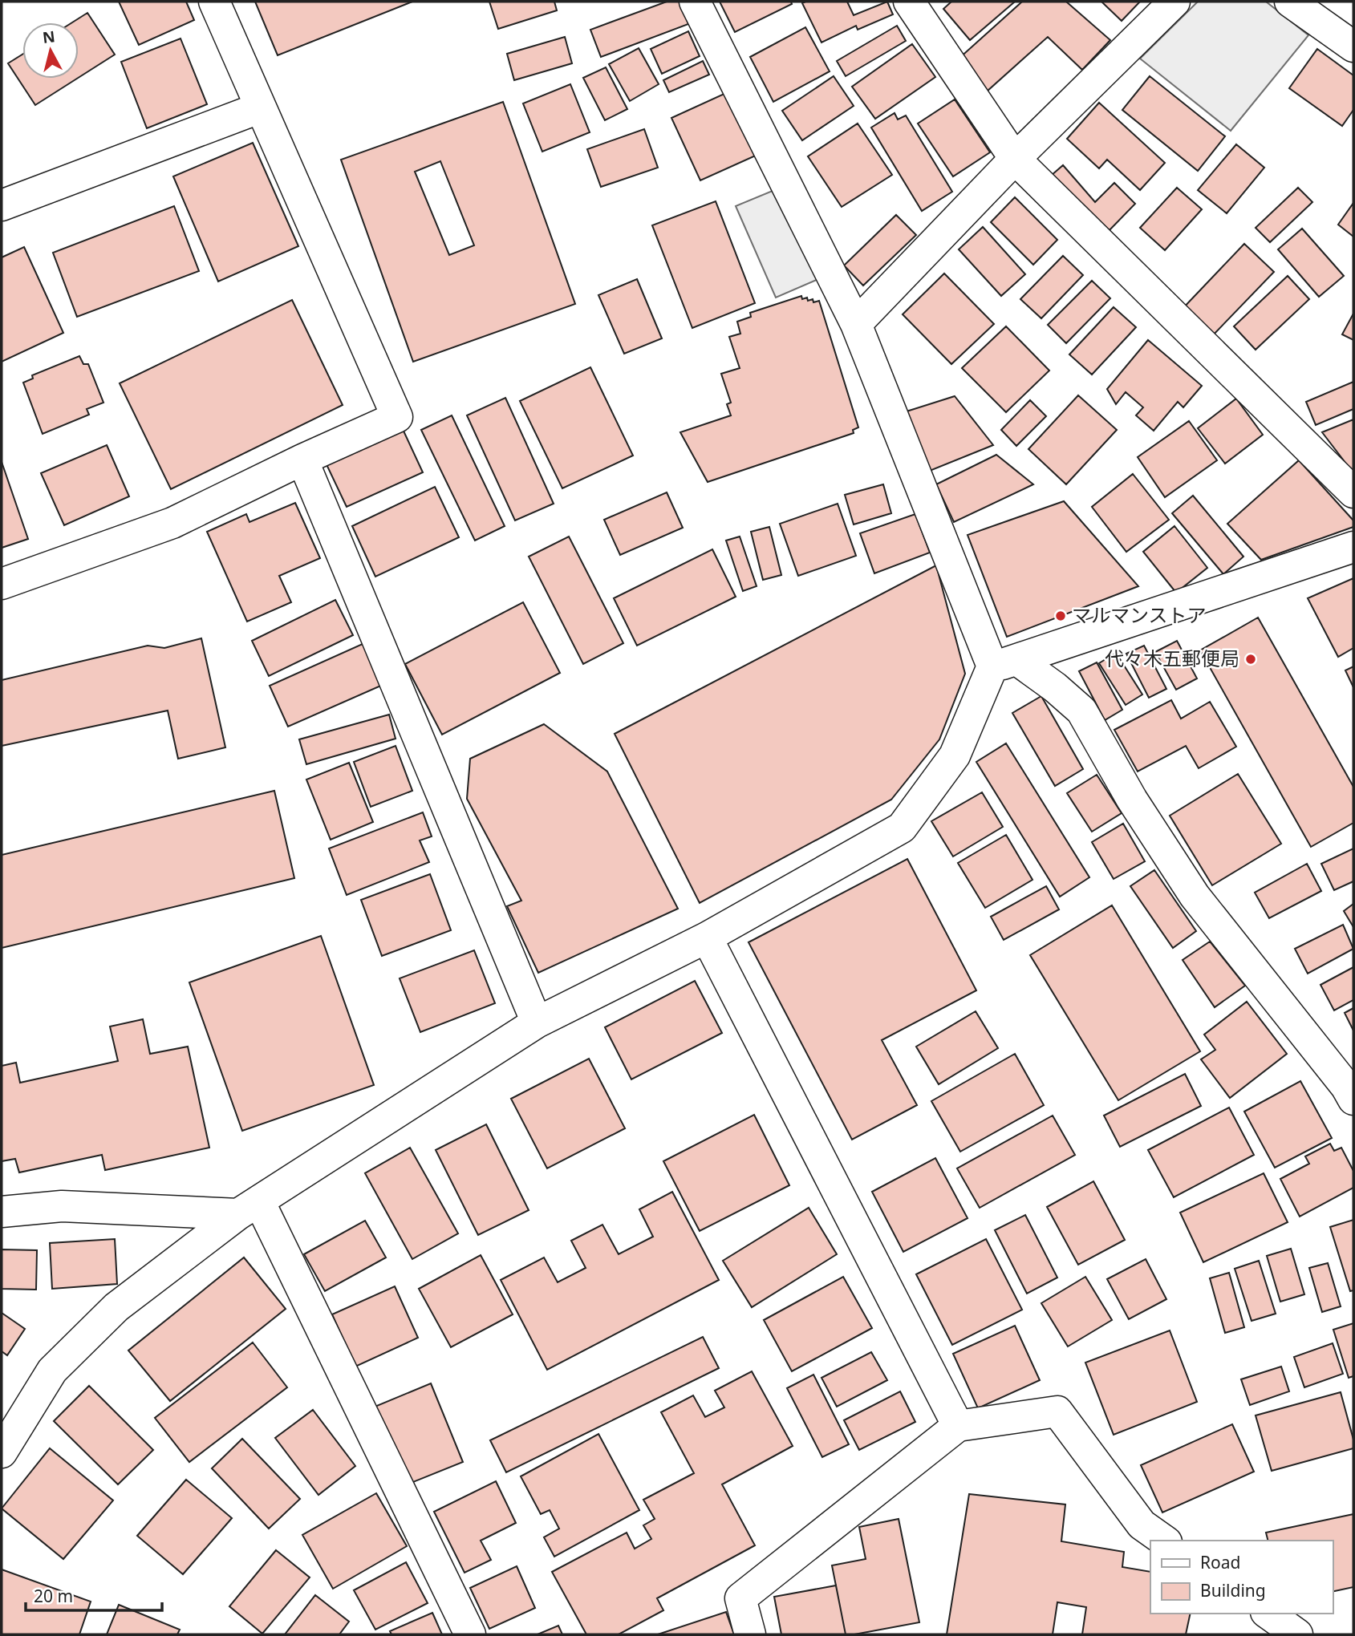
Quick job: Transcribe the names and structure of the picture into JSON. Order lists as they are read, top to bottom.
{
  "places": ["マルマンストア", "代々木五郵便局"],
  "legend": ["Road", "Building"],
  "scale_bar": "20 m",
  "north": "top"
}
